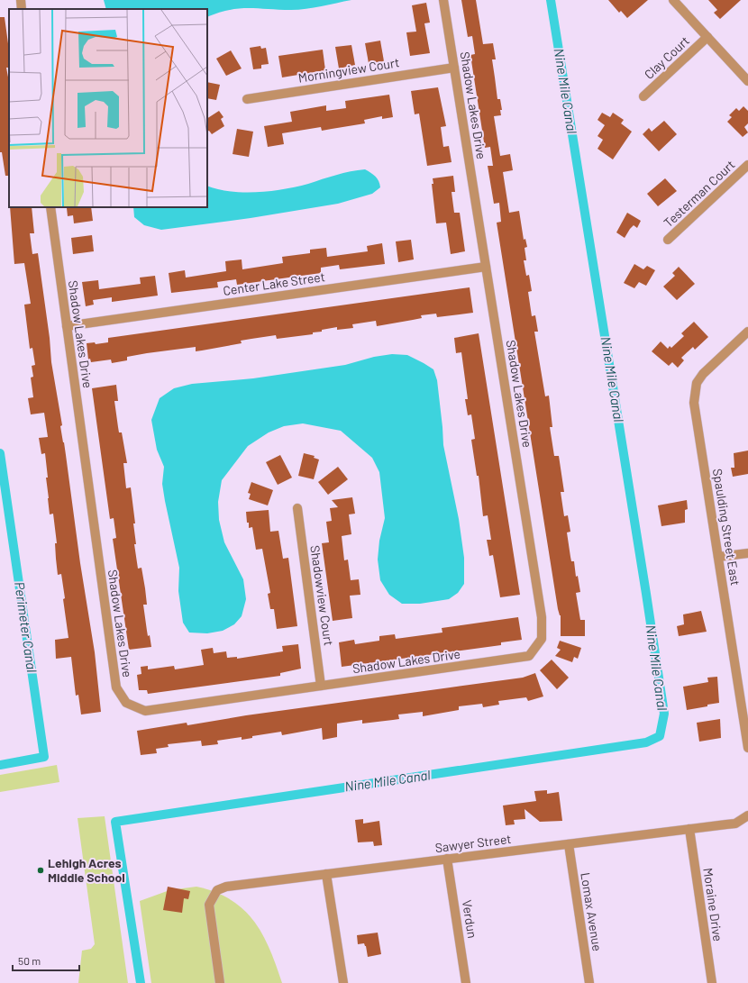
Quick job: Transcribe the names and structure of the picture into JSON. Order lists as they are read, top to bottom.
{
  "streets": {
    "street": [
      "Clay Court",
      "Morningview Court",
      "Shadow Lakes Drive",
      "Testerman Court",
      "Center Lake Street",
      "Spaulding Street East",
      "Shadowview Court",
      "Sawyer Street",
      "Moraine Drive",
      "Lomax Avenue",
      "Verdun"
    ]
  },
  "crossings": [
    ["Morningview Court", "Shadow Lakes Drive"],
    ["Shadow Lakes Drive", "Center Lake Street"],
    ["Shadow Lakes Drive", "Shadowview Court"],
    ["Sawyer Street", "Moraine Drive"],
    ["Sawyer Street", "Lomax Avenue"],
    ["Sawyer Street", "Verdun"]
  ],
  "water": ["Nine Mile Canal", "Perimeter Canal"],
  "places": ["Lehigh Acres Middle School"],
  "scale_bar": "50 m"
}
